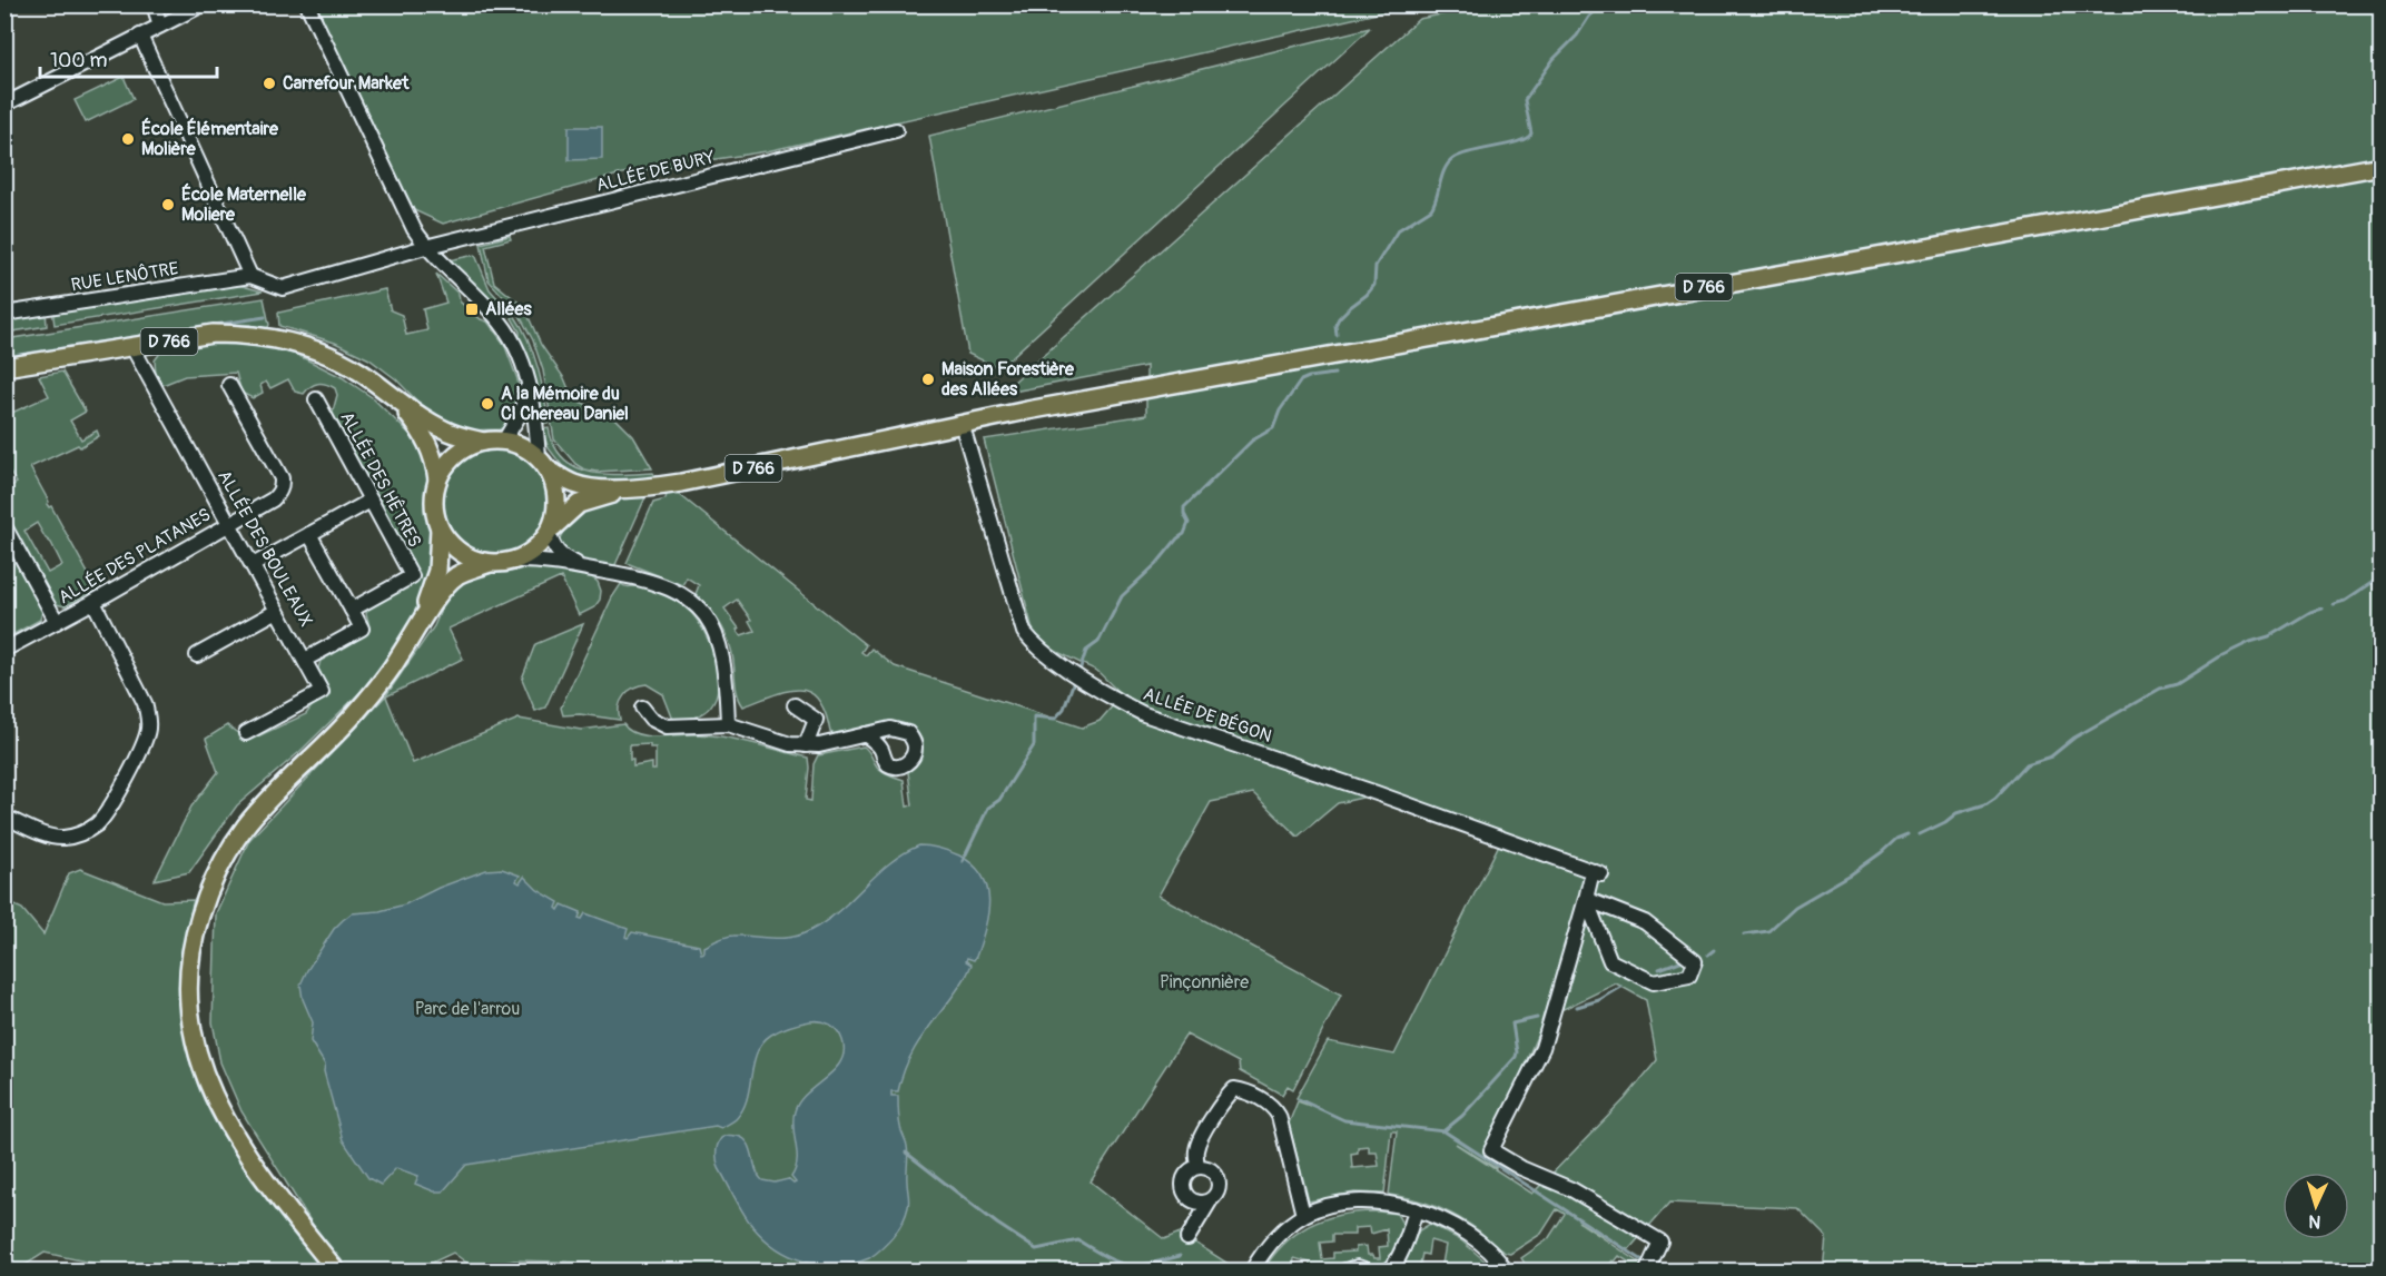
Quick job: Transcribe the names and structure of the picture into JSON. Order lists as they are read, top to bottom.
{
  "streets": {
    "main road": ["D 766"],
    "street": [
      "ALLÉE DE BURY",
      "RUE LENÔTRE",
      "ALLÉE DES HÊTRES",
      "ALLÉE DES BOULEAUX",
      "ALLÉE DES PLATANES",
      "ALLÉE DE BÉGON"
    ]
  },
  "crossings": [
    ["ALLÉE DE BURY", "RUE LENÔTRE"],
    ["D 766", "ALLÉE DES BOULEAUX"],
    ["D 766", "ALLÉE DE BÉGON"],
    ["ALLÉE DES BOULEAUX", "ALLÉE DES PLATANES"]
  ],
  "parks": ["Pinçonnière", "Parc de l'arrou"],
  "places": {
    "other": [
      "Carrefour Market",
      "École Élémentaire Molière",
      "École Maternelle Moliere",
      "Maison Forestière des Allées",
      "A la Mémoire du Cl Chereau Daniel"
    ],
    "transit": ["Allées"]
  },
  "scale_bar": "100 m",
  "north": "bottom"
}
